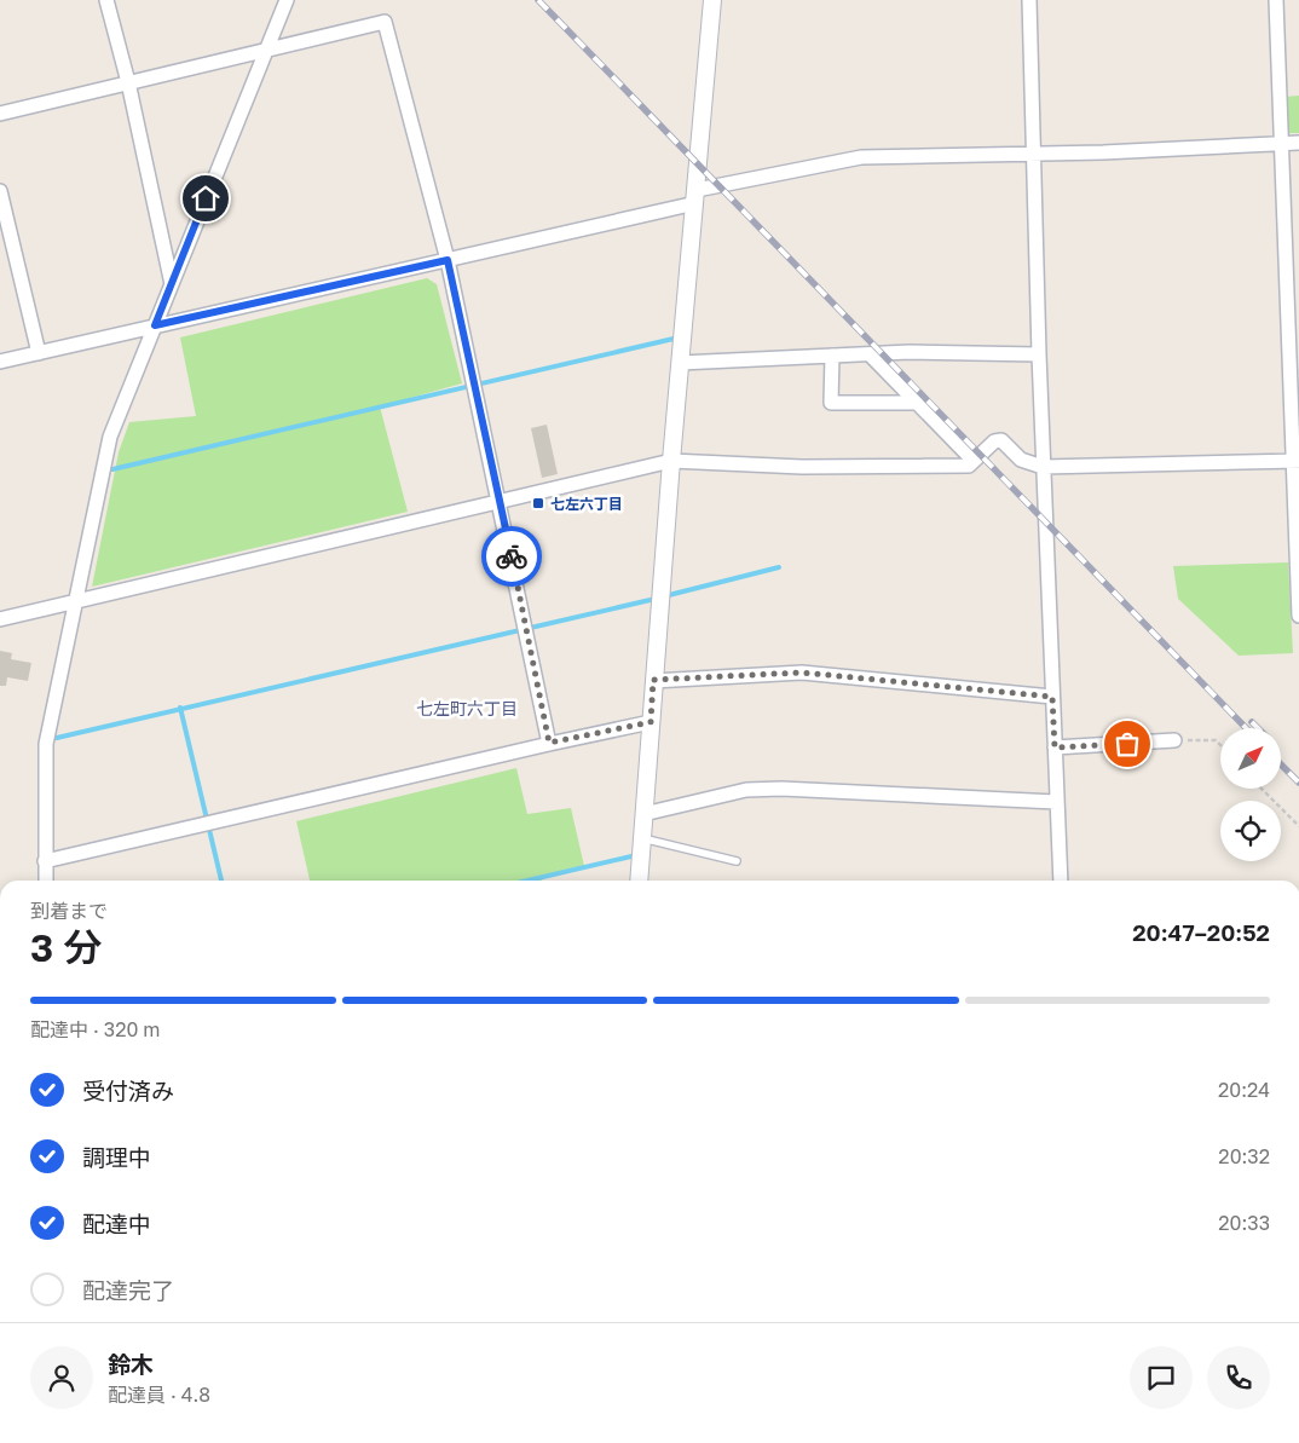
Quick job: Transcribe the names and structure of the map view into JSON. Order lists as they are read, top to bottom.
{
  "districts": ["七左町六丁目"],
  "places": {
    "transit": ["七左六丁目"]
  },
  "north": "top right",
  "page": {
    "heading": ["3 分", "到着まで", "20:47–20:52"],
    "panel": ["鈴木", "配達員 · 4.8"],
    "bar": "配達中 · 320 m",
    "list": [
      ["受付済み", "20:24"],
      ["調理中", "20:32"],
      ["配達中", "20:33"],
      "配達完了"
    ]
  }
}
